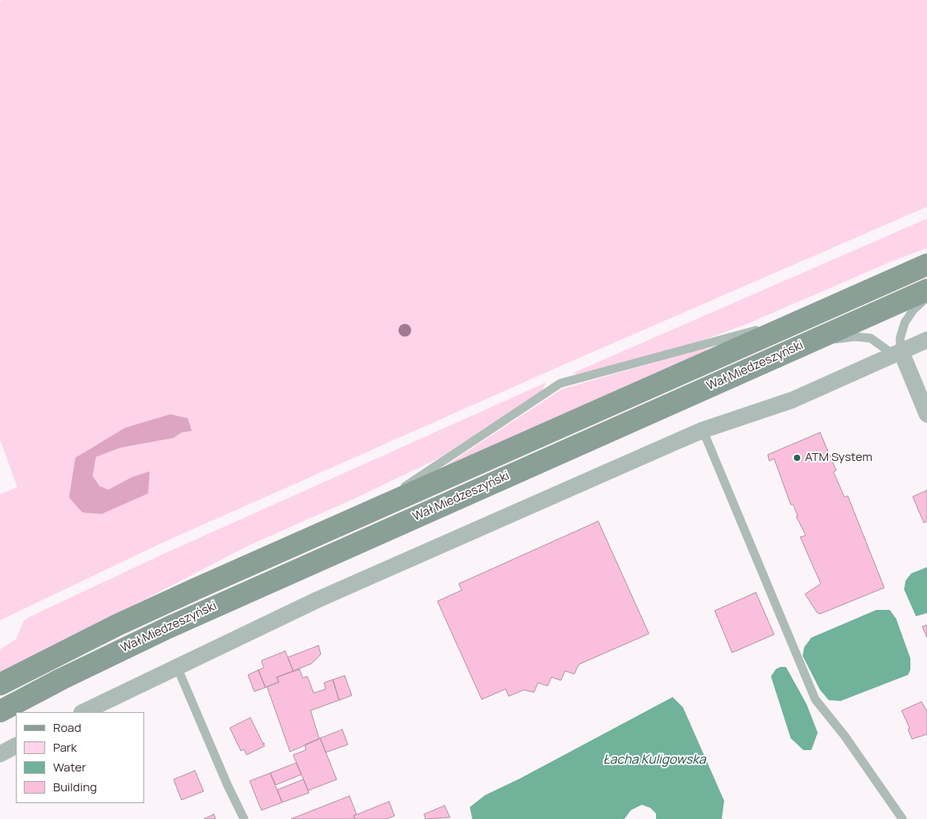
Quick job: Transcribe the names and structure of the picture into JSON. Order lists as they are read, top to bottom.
{
  "streets": {
    "main road": ["Wał Miedzeszyński"]
  },
  "water": ["Łacha Kuligowska"],
  "places": ["ATM System"],
  "legend": [
    "Road",
    "Park",
    "Water",
    "Building"
  ]
}
